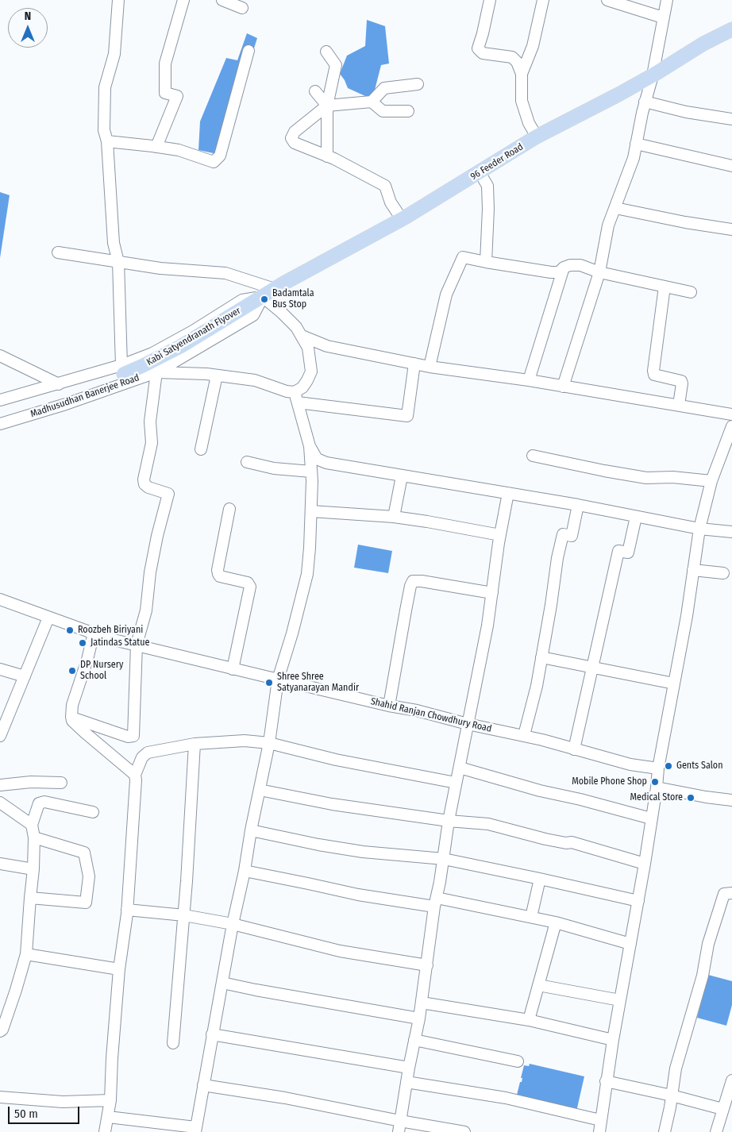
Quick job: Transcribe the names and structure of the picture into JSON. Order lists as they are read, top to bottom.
{
  "streets": {
    "main road": ["96 Feeder Road", "Kabi Satyendranath Flyover"],
    "street": ["Madhusudhan Banerjee Road", "Shahid Ranjan Chowdhury Road"]
  },
  "crossings": [
    ["96 Feeder Road", "Kabi Satyendranath Flyover"],
    ["96 Feeder Road", "Madhusudhan Banerjee Road"],
    ["Kabi Satyendranath Flyover", "Madhusudhan Banerjee Road"]
  ],
  "places": [
    "Badamtala Bus Stop",
    "Roozbeh Biriyani",
    "Jatindas Statue",
    "DP Nursery School",
    "Shree Shree Satyanarayan Mandir",
    "Gents Salon",
    "Mobile Phone Shop",
    "Medical Store"
  ],
  "scale_bar": "50 m",
  "north": "top"
}
